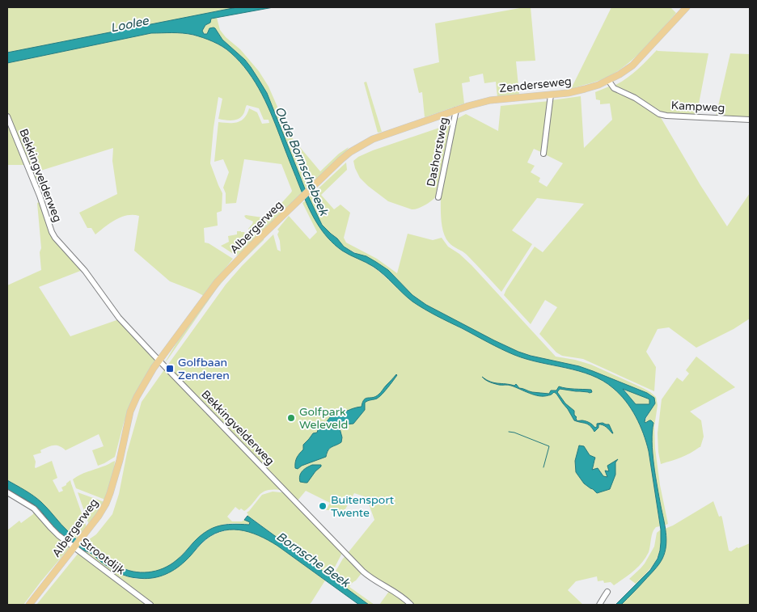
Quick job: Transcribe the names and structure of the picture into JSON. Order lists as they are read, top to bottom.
{
  "streets": {
    "main road": ["Zenderseweg", "Albergerweg"],
    "street": [
      "Kampweg",
      "Dashorstweg",
      "Bekkingvelderweg",
      "Strootdijk"
    ]
  },
  "crossings": [
    ["Zenderseweg", "Kampweg"],
    ["Zenderseweg", "Dashorstweg"],
    ["Zenderseweg", "Albergerweg"],
    ["Bekkingvelderweg", "Albergerweg"],
    ["Albergerweg", "Strootdijk"]
  ],
  "water": ["Loolee", "Oude Bornschebeek", "Bornsche Beek"],
  "places": {
    "transit": ["Golfbaan Zenderen"],
    "other": ["Golfpark Weleveld", "Buitensport Twente"]
  }
}
